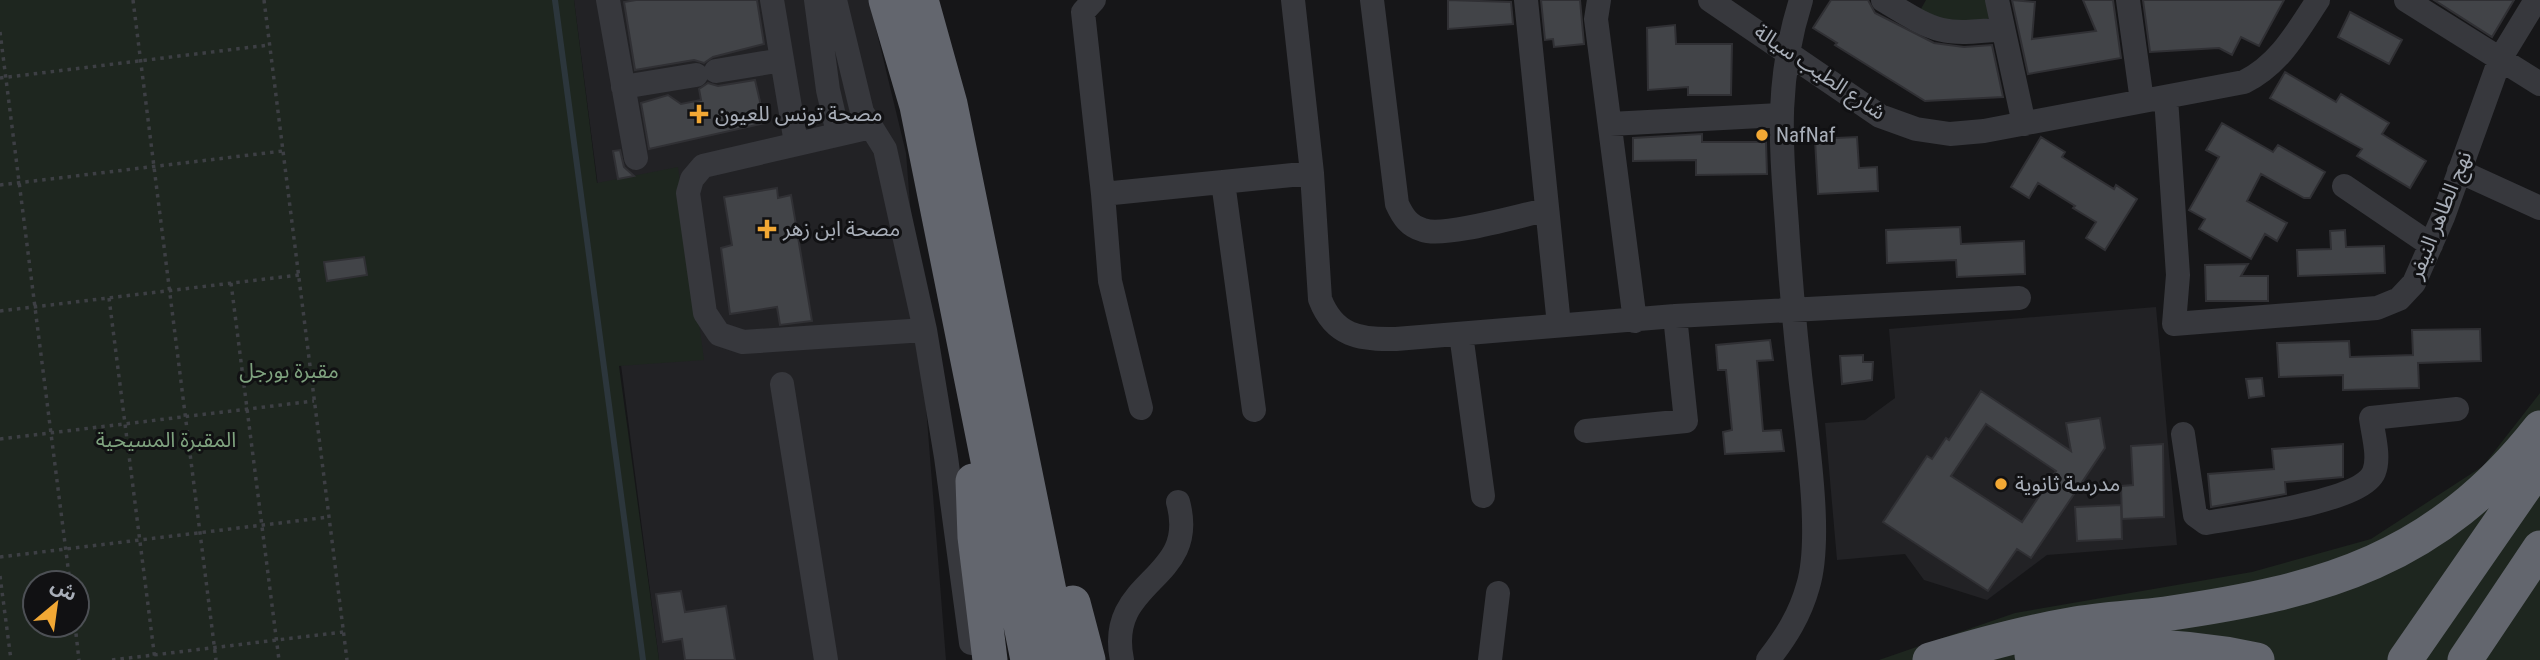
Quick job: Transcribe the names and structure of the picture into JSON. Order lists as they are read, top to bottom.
{
  "streets": {
    "street": ["شارع الطيب سيالة", "نهج الطاهر النيفر"]
  },
  "crossings": [
    ["شارع الطيب سيالة", "نهج الطاهر النيفر"]
  ],
  "parks": ["مقبرة بورجل", "المقبرة المسيحية"],
  "places": {
    "health": ["مصحة تونس للعيون", "مصحة ابن زهر"],
    "other": ["NafNaf", "مدرسة ثانوية"]
  },
  "north": "top right"
}
